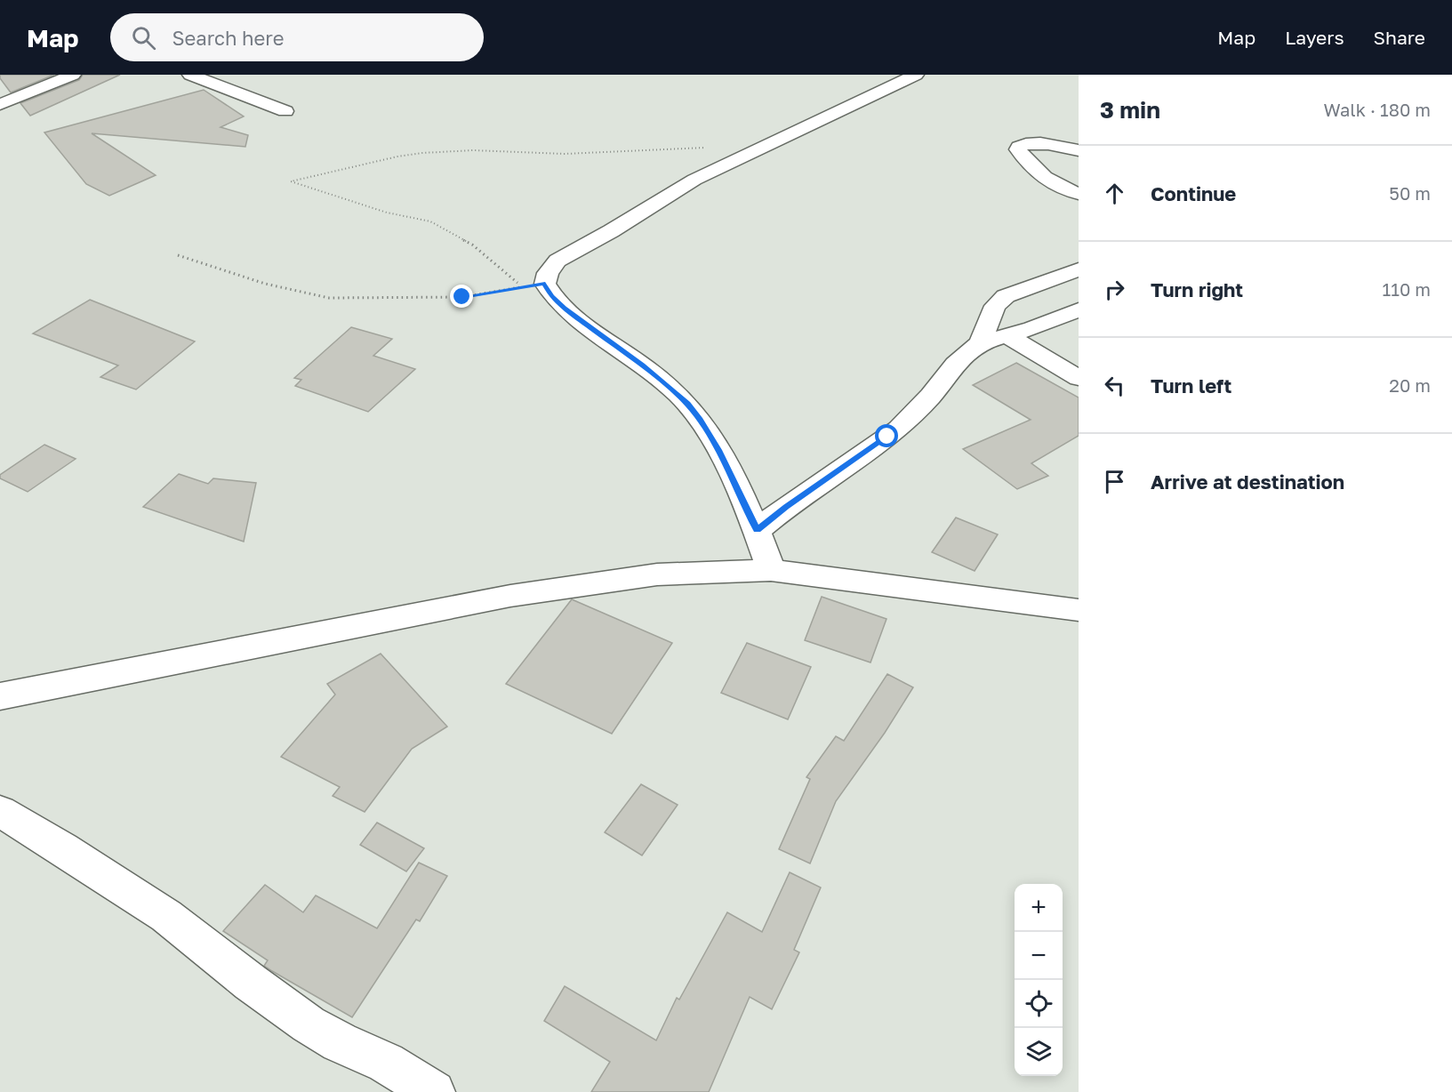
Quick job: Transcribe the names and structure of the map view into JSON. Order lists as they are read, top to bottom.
{
  "page": {
    "header": "Map",
    "search": "Search here",
    "nav": ["Map", "Layers", "Share"],
    "heading": ["3 min", "Walk · 180 m"],
    "list": [
      ["Continue", "50 m"],
      ["Turn right", "110 m"],
      ["Turn left", "20 m"],
      "Arrive at destination"
    ],
    "map_buttons": ["+", "−"]
  }
}
